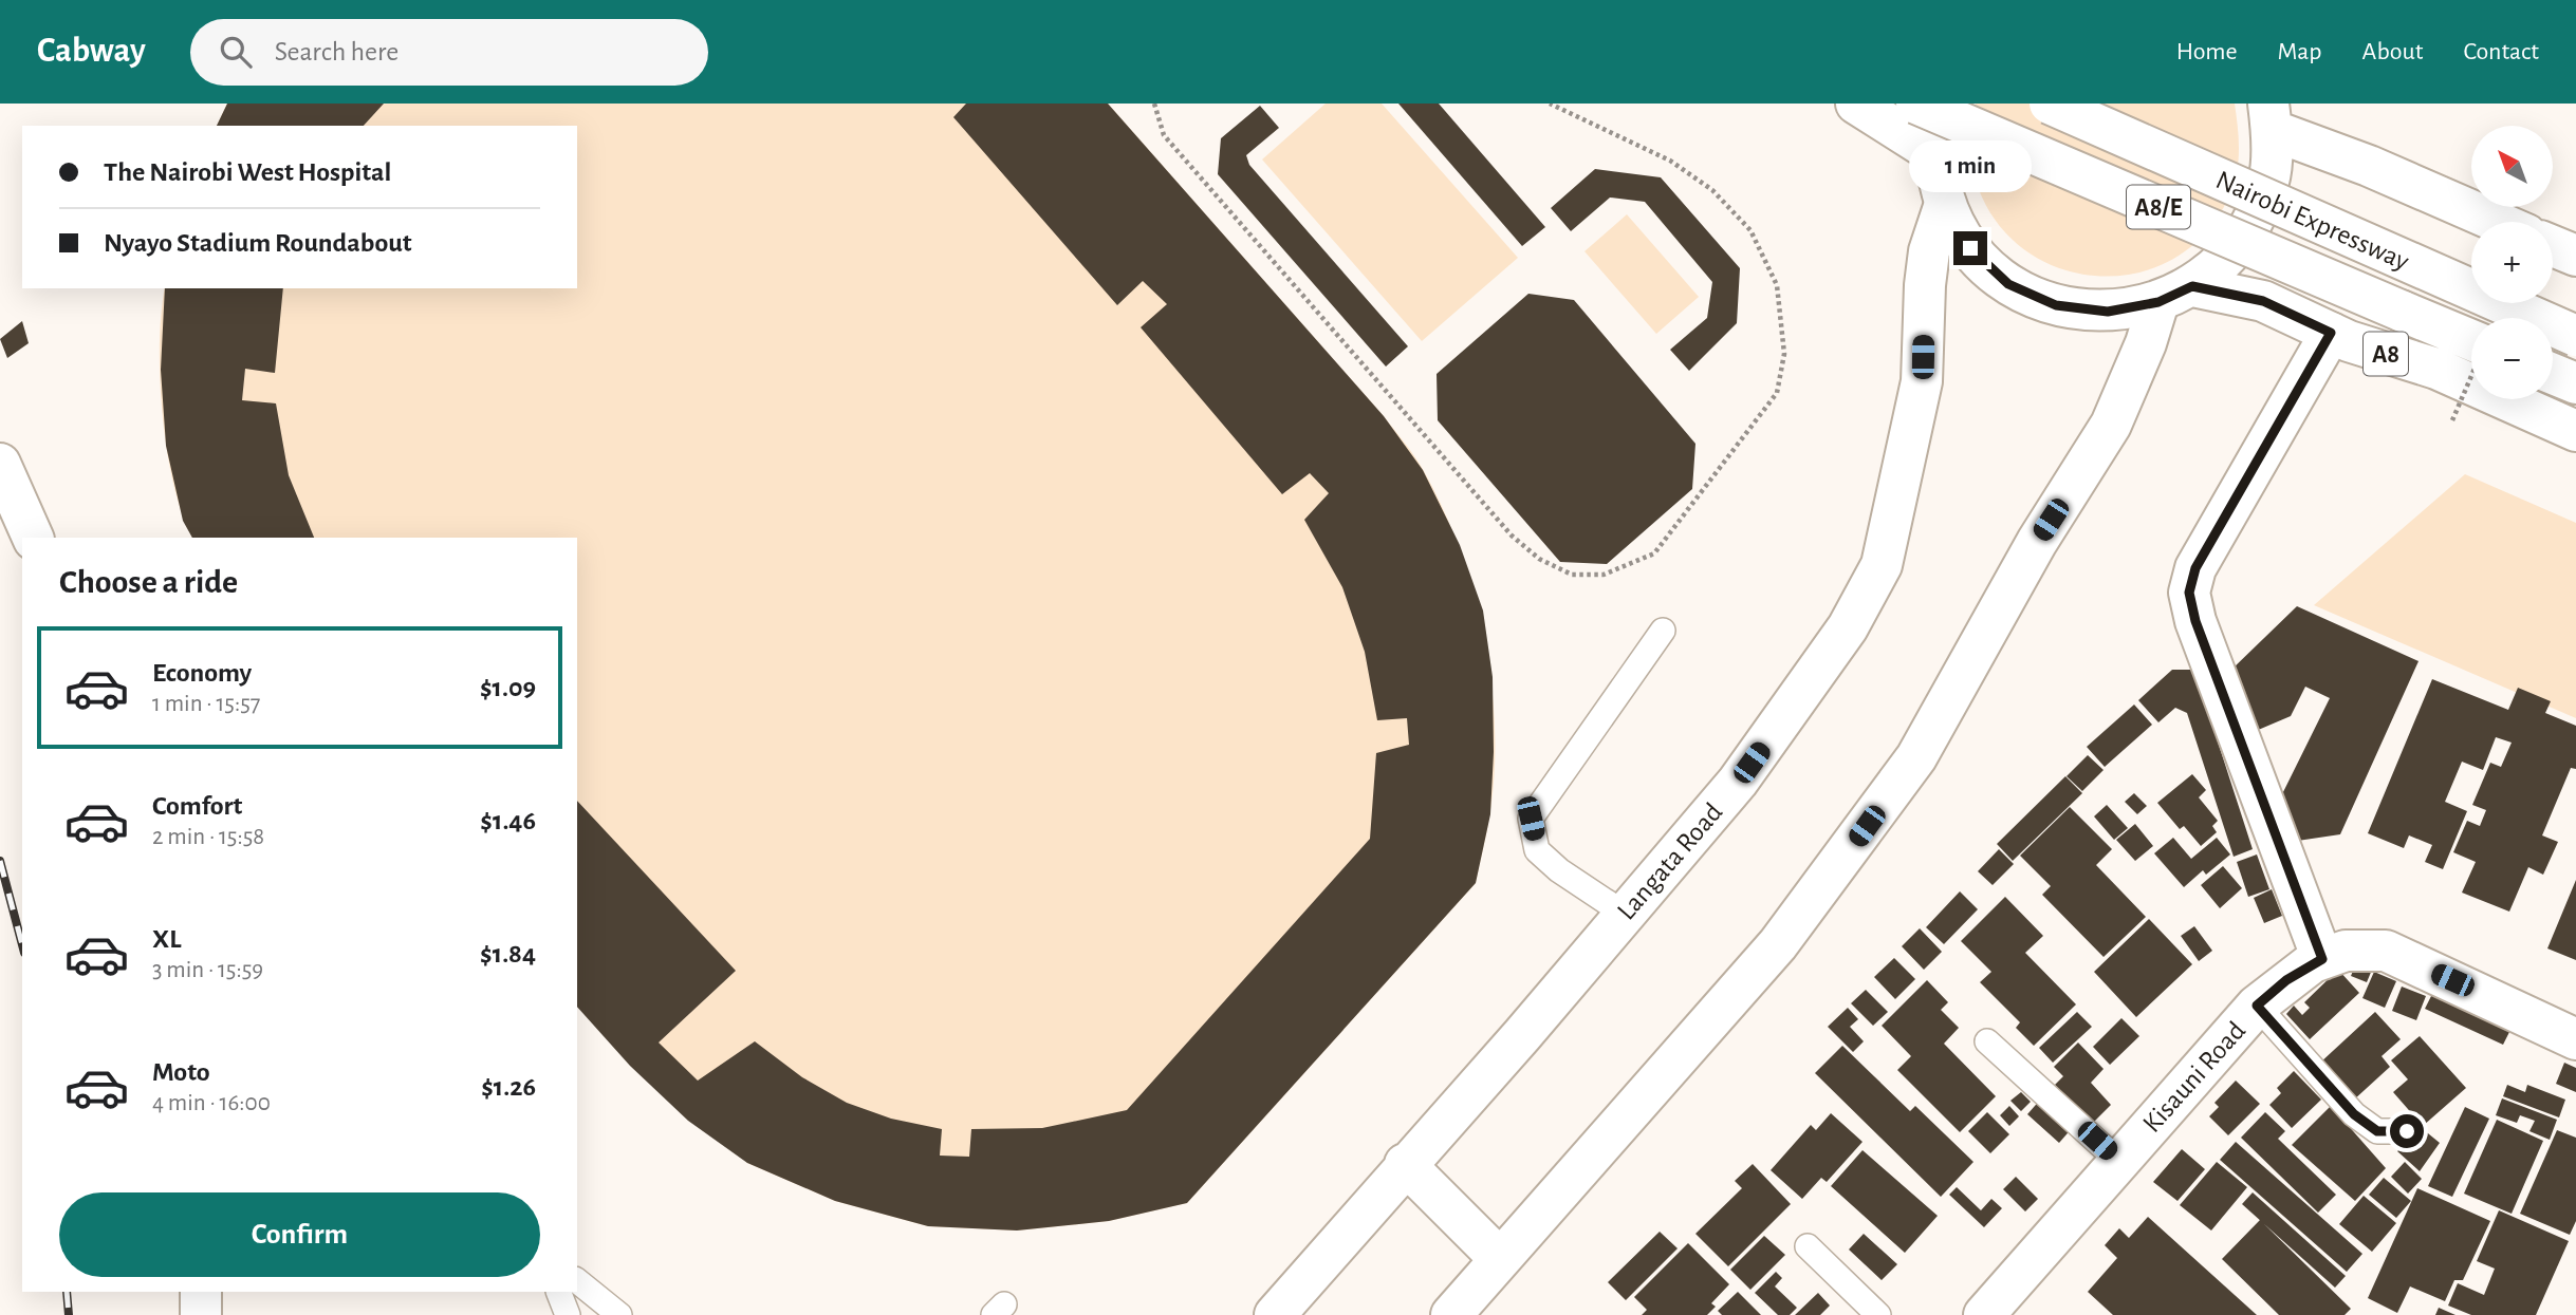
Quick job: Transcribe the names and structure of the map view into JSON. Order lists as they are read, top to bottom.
{
  "streets": {
    "main road": [
      "A8/E",
      "Nairobi Expressway",
      "A8",
      "Langata Road",
      "Kisauni Road"
    ]
  },
  "crossings": [
    ["A8", "Langata Road"]
  ],
  "north": "top left",
  "page": {
    "header": "Cabway",
    "search": "Search here",
    "nav": [
      "Home",
      "Map",
      "About",
      "Contact"
    ],
    "map_buttons": ["+", "−"],
    "banner": ["The Nairobi West Hospital", "Nyayo Stadium Roundabout"],
    "bubble": "1 min",
    "heading": "Choose a ride",
    "list": [
      {
        "name": "Economy",
        "note": "1 min · 15:57",
        "value": "$1.09"
      },
      {
        "name": "Comfort",
        "note": "2 min · 15:58",
        "value": "$1.46"
      },
      {
        "name": "XL",
        "note": "3 min · 15:59",
        "value": "$1.84"
      },
      {
        "name": "Moto",
        "note": "4 min · 16:00",
        "value": "$1.26"
      }
    ],
    "buttons": "Confirm"
  }
}
